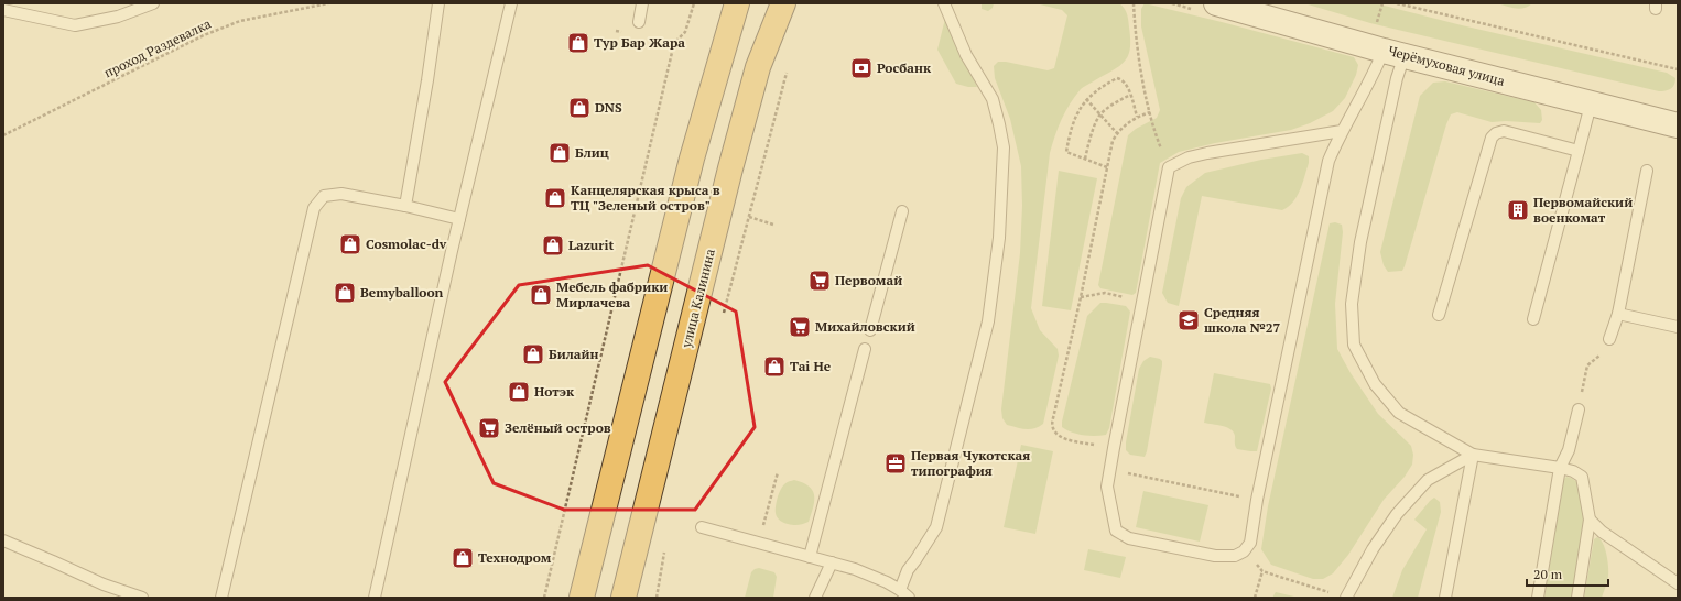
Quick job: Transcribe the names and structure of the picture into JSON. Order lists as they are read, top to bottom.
{
  "streets": {
    "highway": ["улица Калинина"],
    "main road": ["Черёмуховая улица"],
    "path": ["проход Раздевалка"]
  },
  "places": {
    "shop": [
      "Тур Бар Жара",
      "DNS",
      "Блиц",
      "Канцелярская крыса в ТЦ \"Зеленый остров\"",
      "Cosmolac-dv",
      "Lazurit",
      "Bemyballoon",
      "Мебель фабрики Мирлачева",
      "Билайн",
      "Tai He",
      "Нотэк",
      "Технодром"
    ],
    "bank": ["Росбанк"],
    "building": ["Первомайский военкомат"],
    "supermarket": ["Первомай", "Михайловский", "Зелёный остров"],
    "school or university": ["Средняя школа №27"],
    "office": ["Первая Чукотская типография"]
  },
  "scale_bar": "20 m"
}
